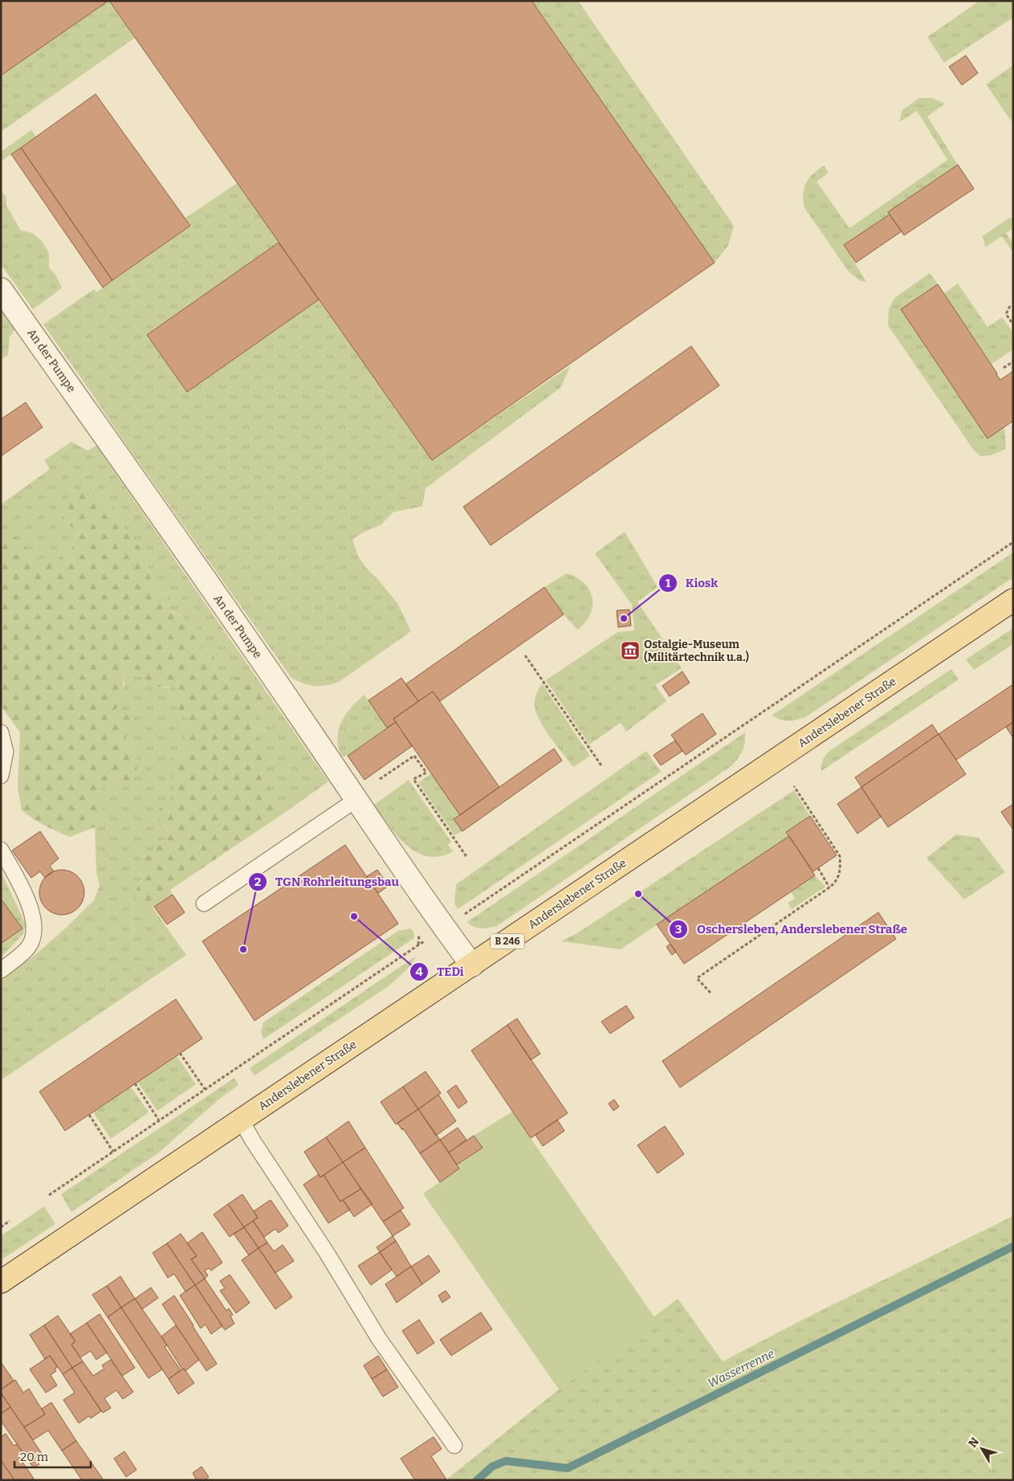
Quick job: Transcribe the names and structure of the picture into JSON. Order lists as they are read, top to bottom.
{
  "streets": {
    "main road": ["Anderslebener Straße", "B 246"],
    "street": ["An der Pumpe"]
  },
  "crossings": [
    ["An der Pumpe", "Anderslebener Straße"]
  ],
  "water": ["Wasserrenne"],
  "places": {
    "other": [
      "Kiosk",
      "Oschersleben, Anderslebener Straße",
      "TEDi",
      "TGN Rohrleitungsbau"
    ],
    "museum": ["Ostalgie-Museum (Militärtechnik u.a.)"]
  },
  "scale_bar": "20 m",
  "north": "top left"
}
